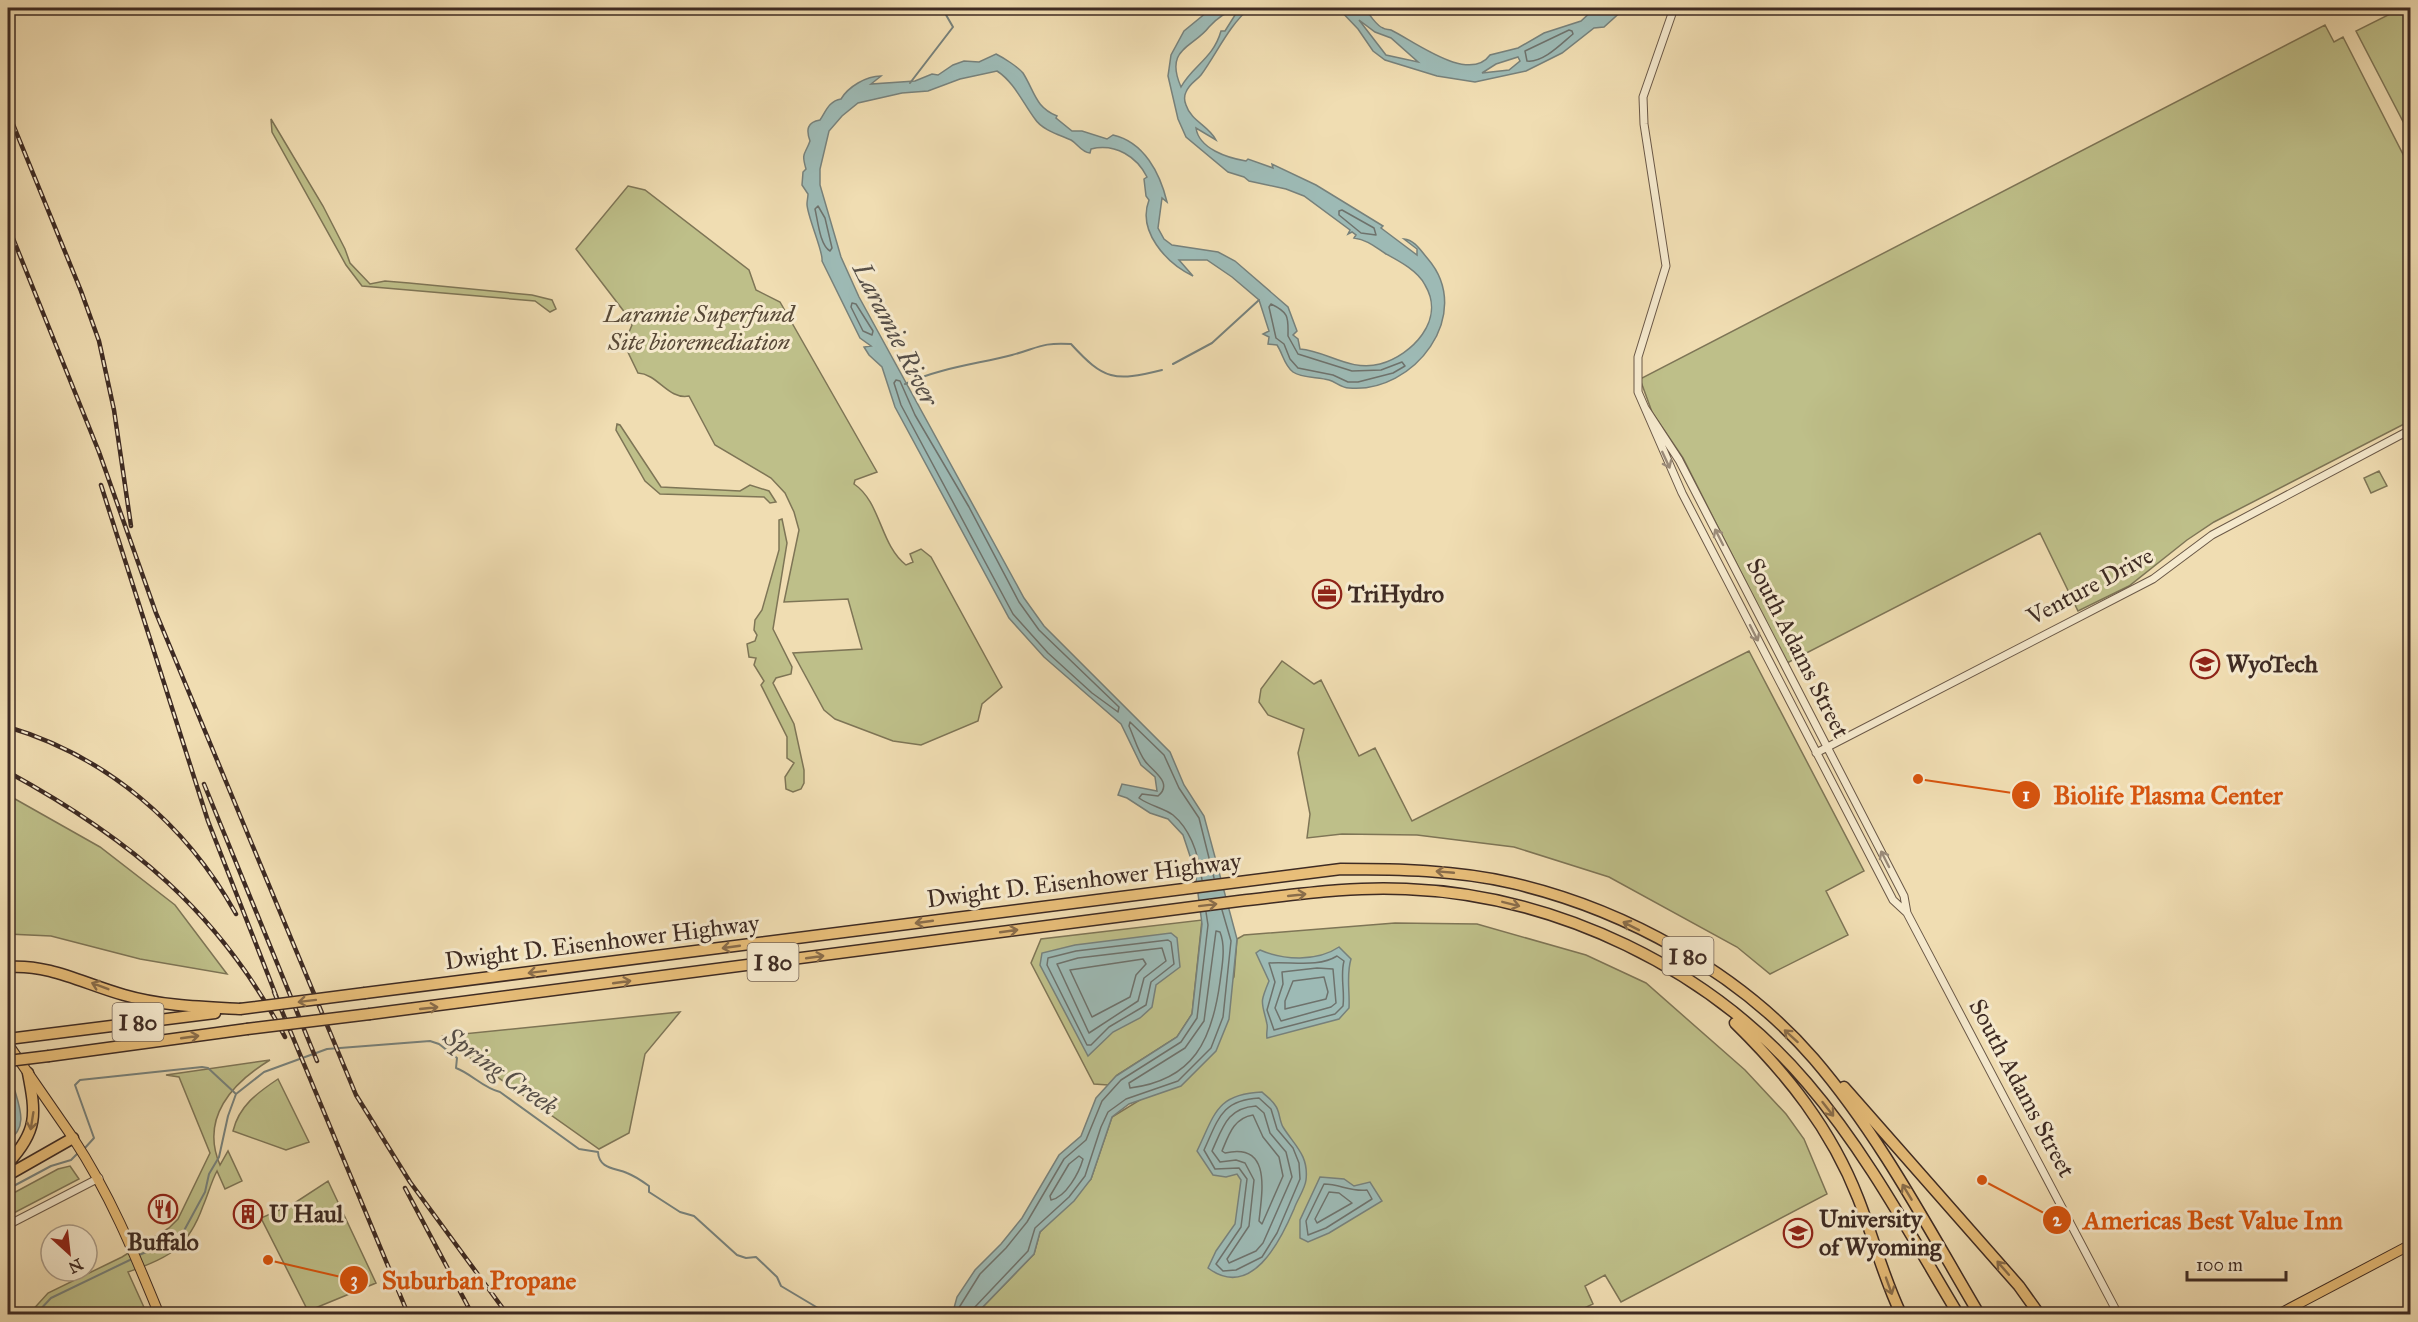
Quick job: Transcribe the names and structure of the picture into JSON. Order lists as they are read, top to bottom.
{
  "streets": {
    "highway": ["Dwight D. Eisenhower Highway", "I 80"],
    "street": ["Venture Drive", "South Adams Street"]
  },
  "crossings": [
    ["Venture Drive", "South Adams Street"]
  ],
  "water": ["Laramie River", "Spring Creek"],
  "parks": ["Laramie Superfund Site bioremediation"],
  "places": {
    "office": ["TriHydro"],
    "school or university": ["WyoTech", "University of Wyoming"],
    "other": ["Biolife Plasma Center", "Americas Best Value Inn", "Suburban Propane"],
    "restaurant": ["Buffalo"],
    "building": ["U Haul"]
  },
  "scale_bar": "100 m",
  "north": "bottom right"
}
